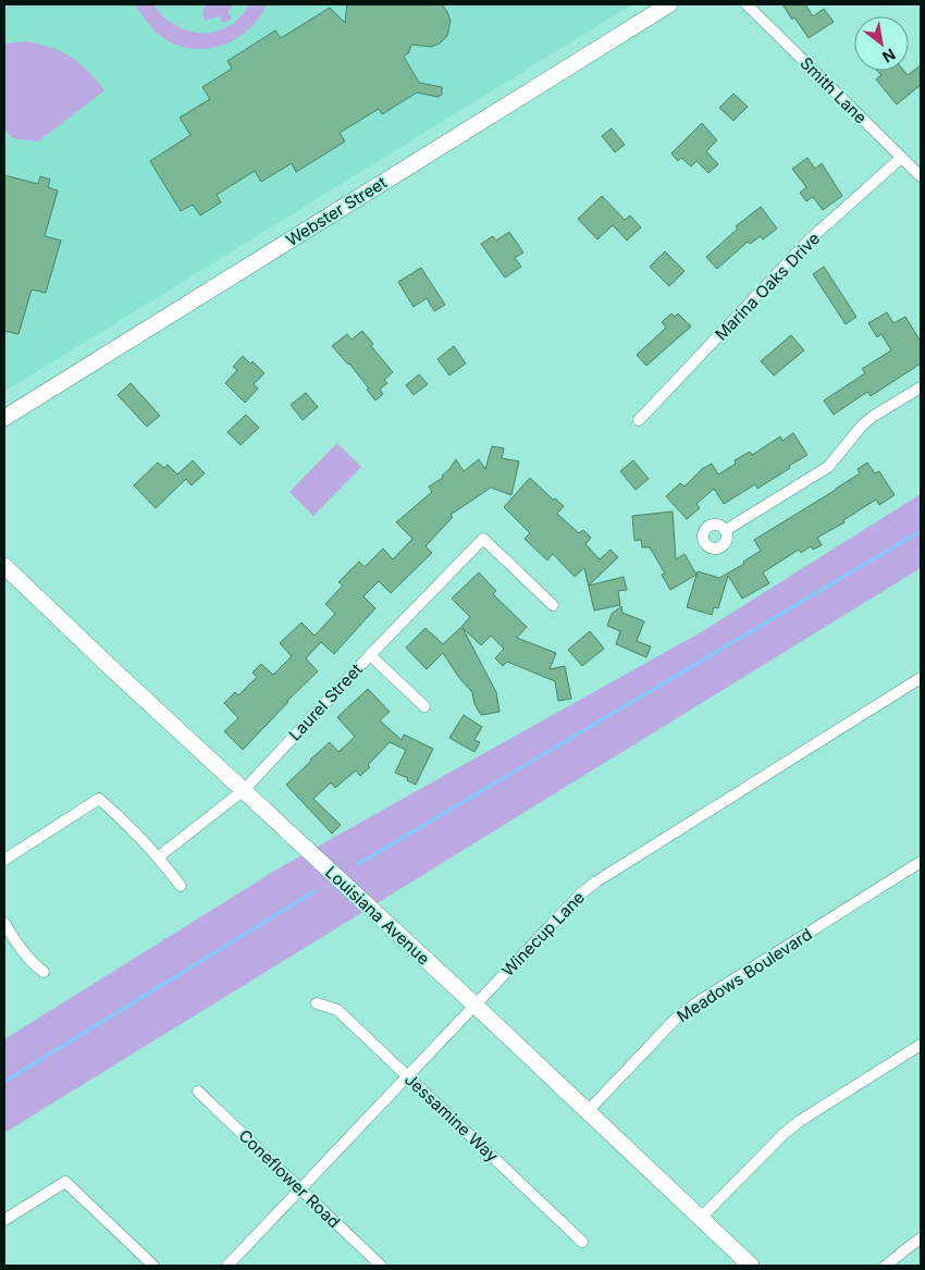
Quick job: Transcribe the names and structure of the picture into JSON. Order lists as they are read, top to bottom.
{
  "streets": {
    "street": [
      "Smith Lane",
      "Webster Street",
      "Marina Oaks Drive",
      "Laurel Street",
      "Louisiana Avenue",
      "Winecup Lane",
      "Meadows Boulevard",
      "Jessamine Way",
      "Coneflower Road"
    ]
  },
  "crossings": [
    ["Smith Lane", "Marina Oaks Drive"],
    ["Laurel Street", "Louisiana Avenue"],
    ["Louisiana Avenue", "Winecup Lane"],
    ["Louisiana Avenue", "Meadows Boulevard"],
    ["Winecup Lane", "Jessamine Way"],
    ["Winecup Lane", "Coneflower Road"]
  ],
  "north": "bottom right"
}
